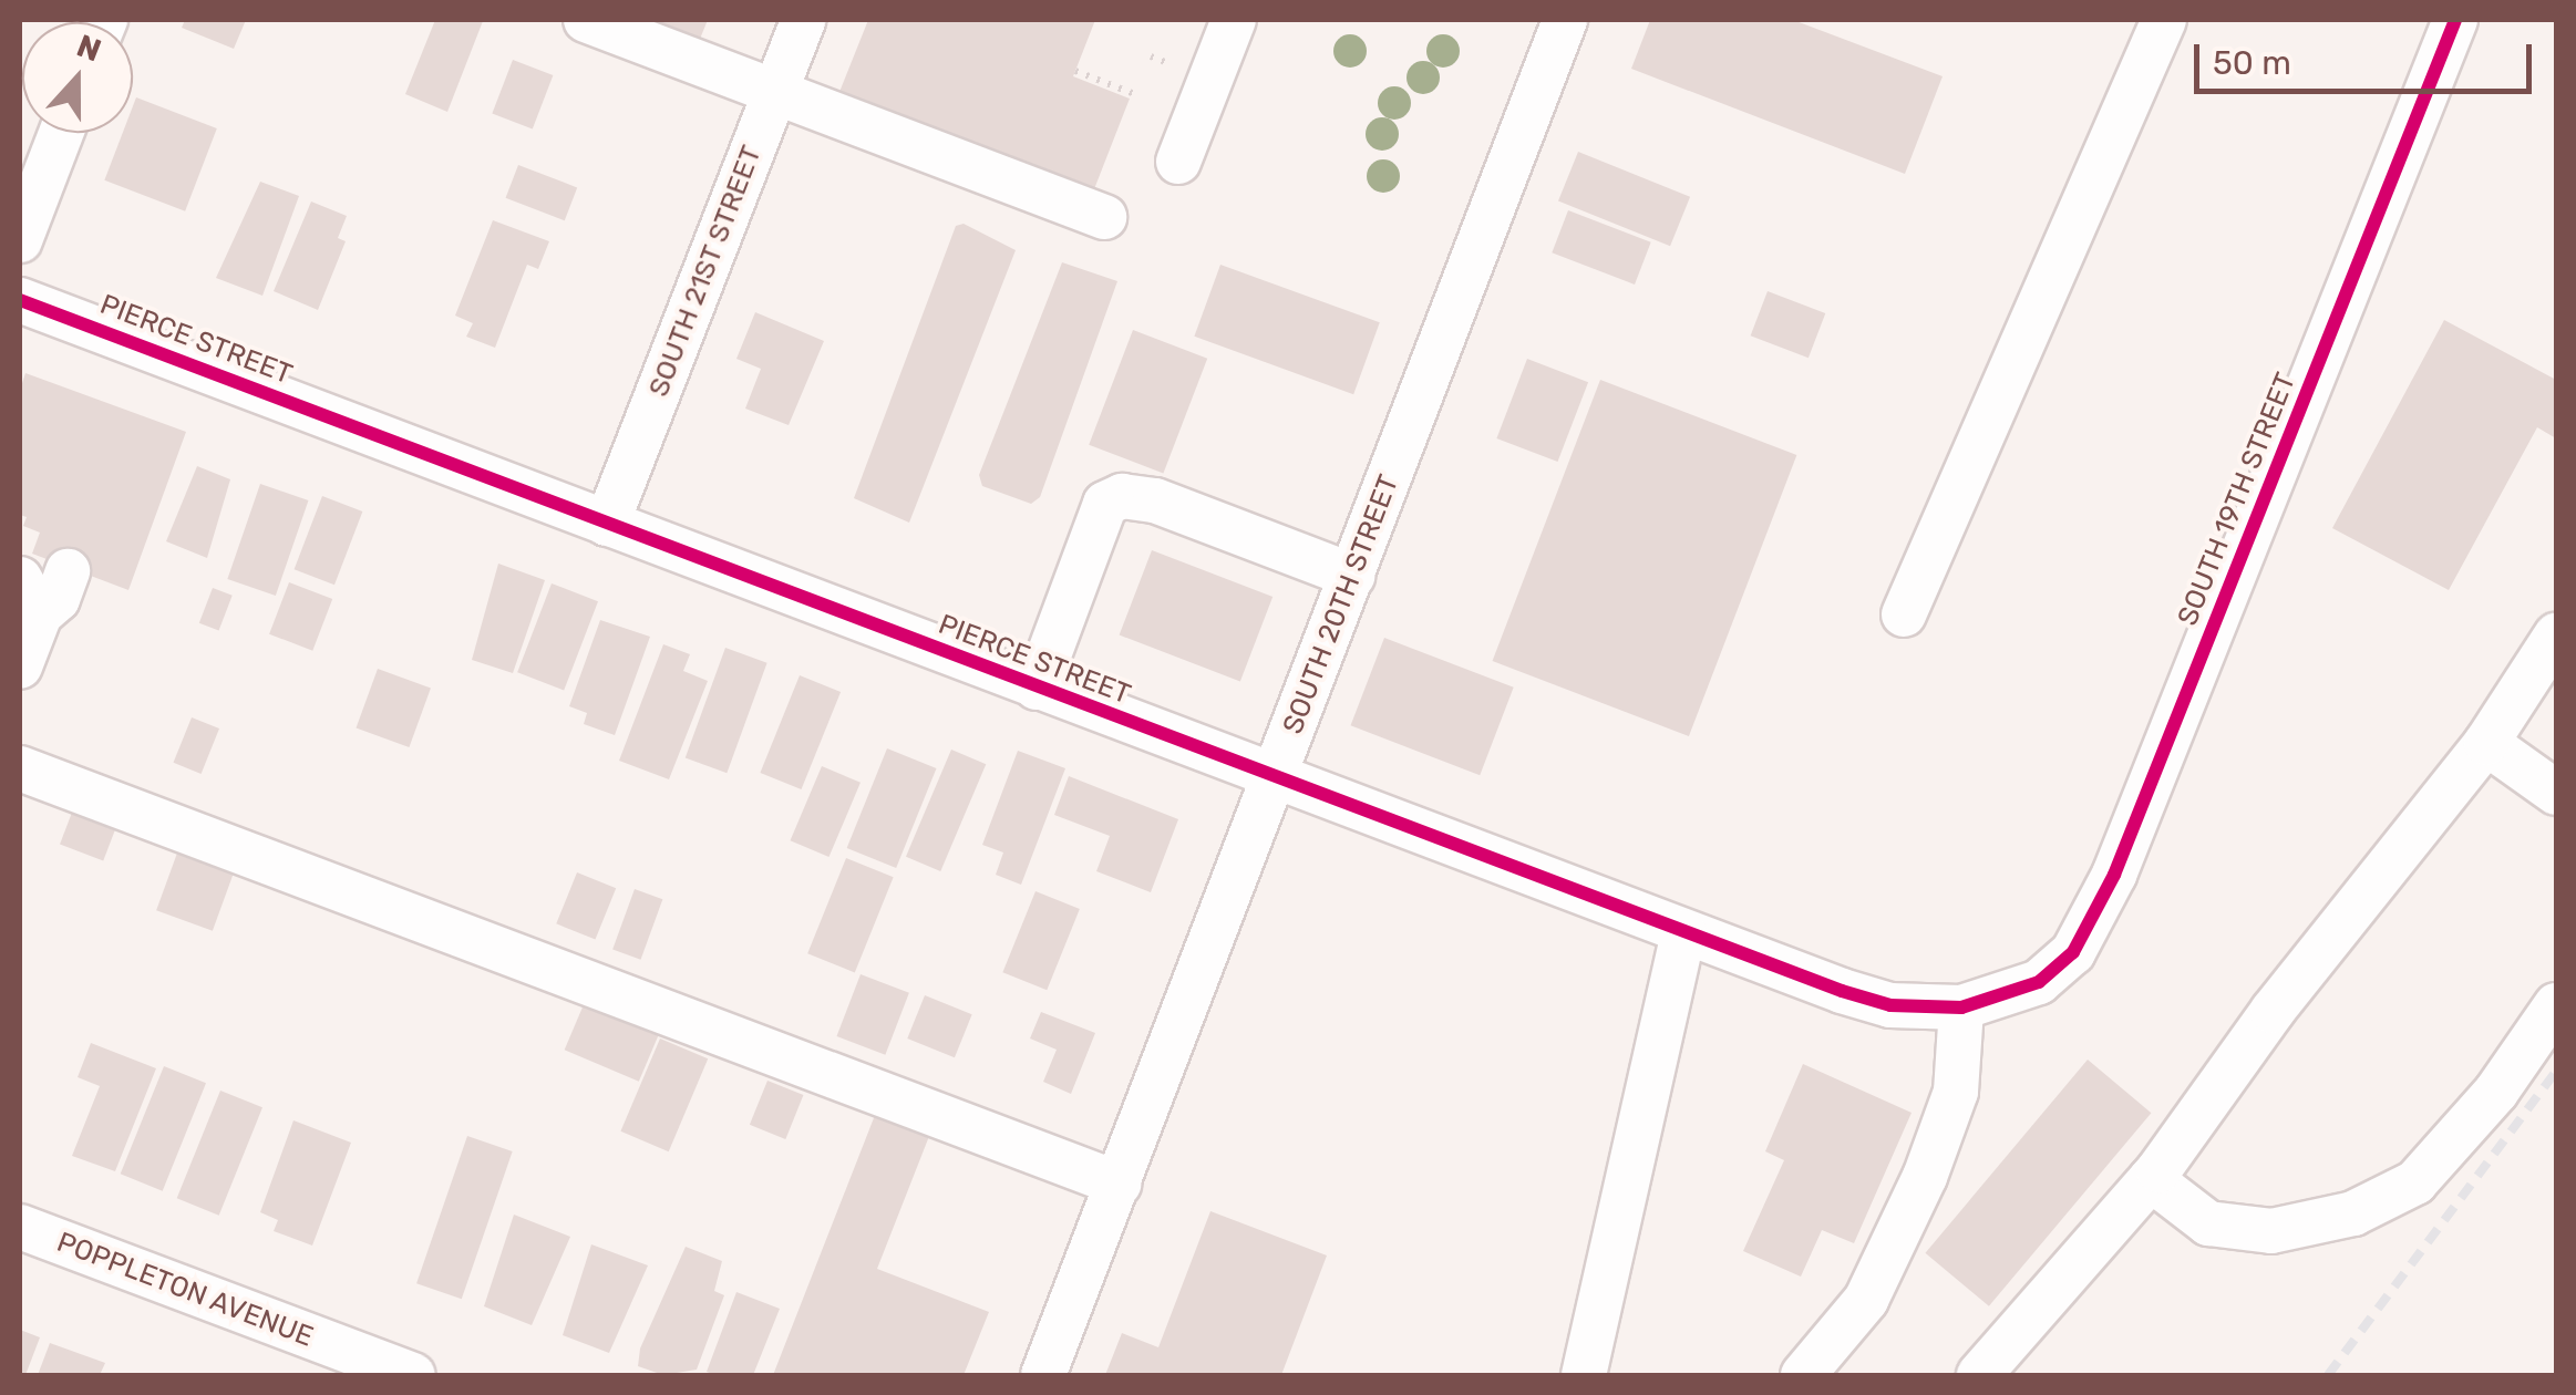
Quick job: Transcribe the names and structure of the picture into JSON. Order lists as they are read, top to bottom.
{
  "streets": {
    "street": [
      "SOUTH 21ST STREET",
      "PIERCE STREET",
      "SOUTH 19TH STREET",
      "SOUTH 20TH STREET",
      "POPPLETON AVENUE"
    ]
  },
  "crossings": [
    ["SOUTH 21ST STREET", "PIERCE STREET"],
    ["PIERCE STREET", "SOUTH 19TH STREET"],
    ["PIERCE STREET", "SOUTH 20TH STREET"]
  ],
  "scale_bar": "50 m",
  "north": "top"
}
